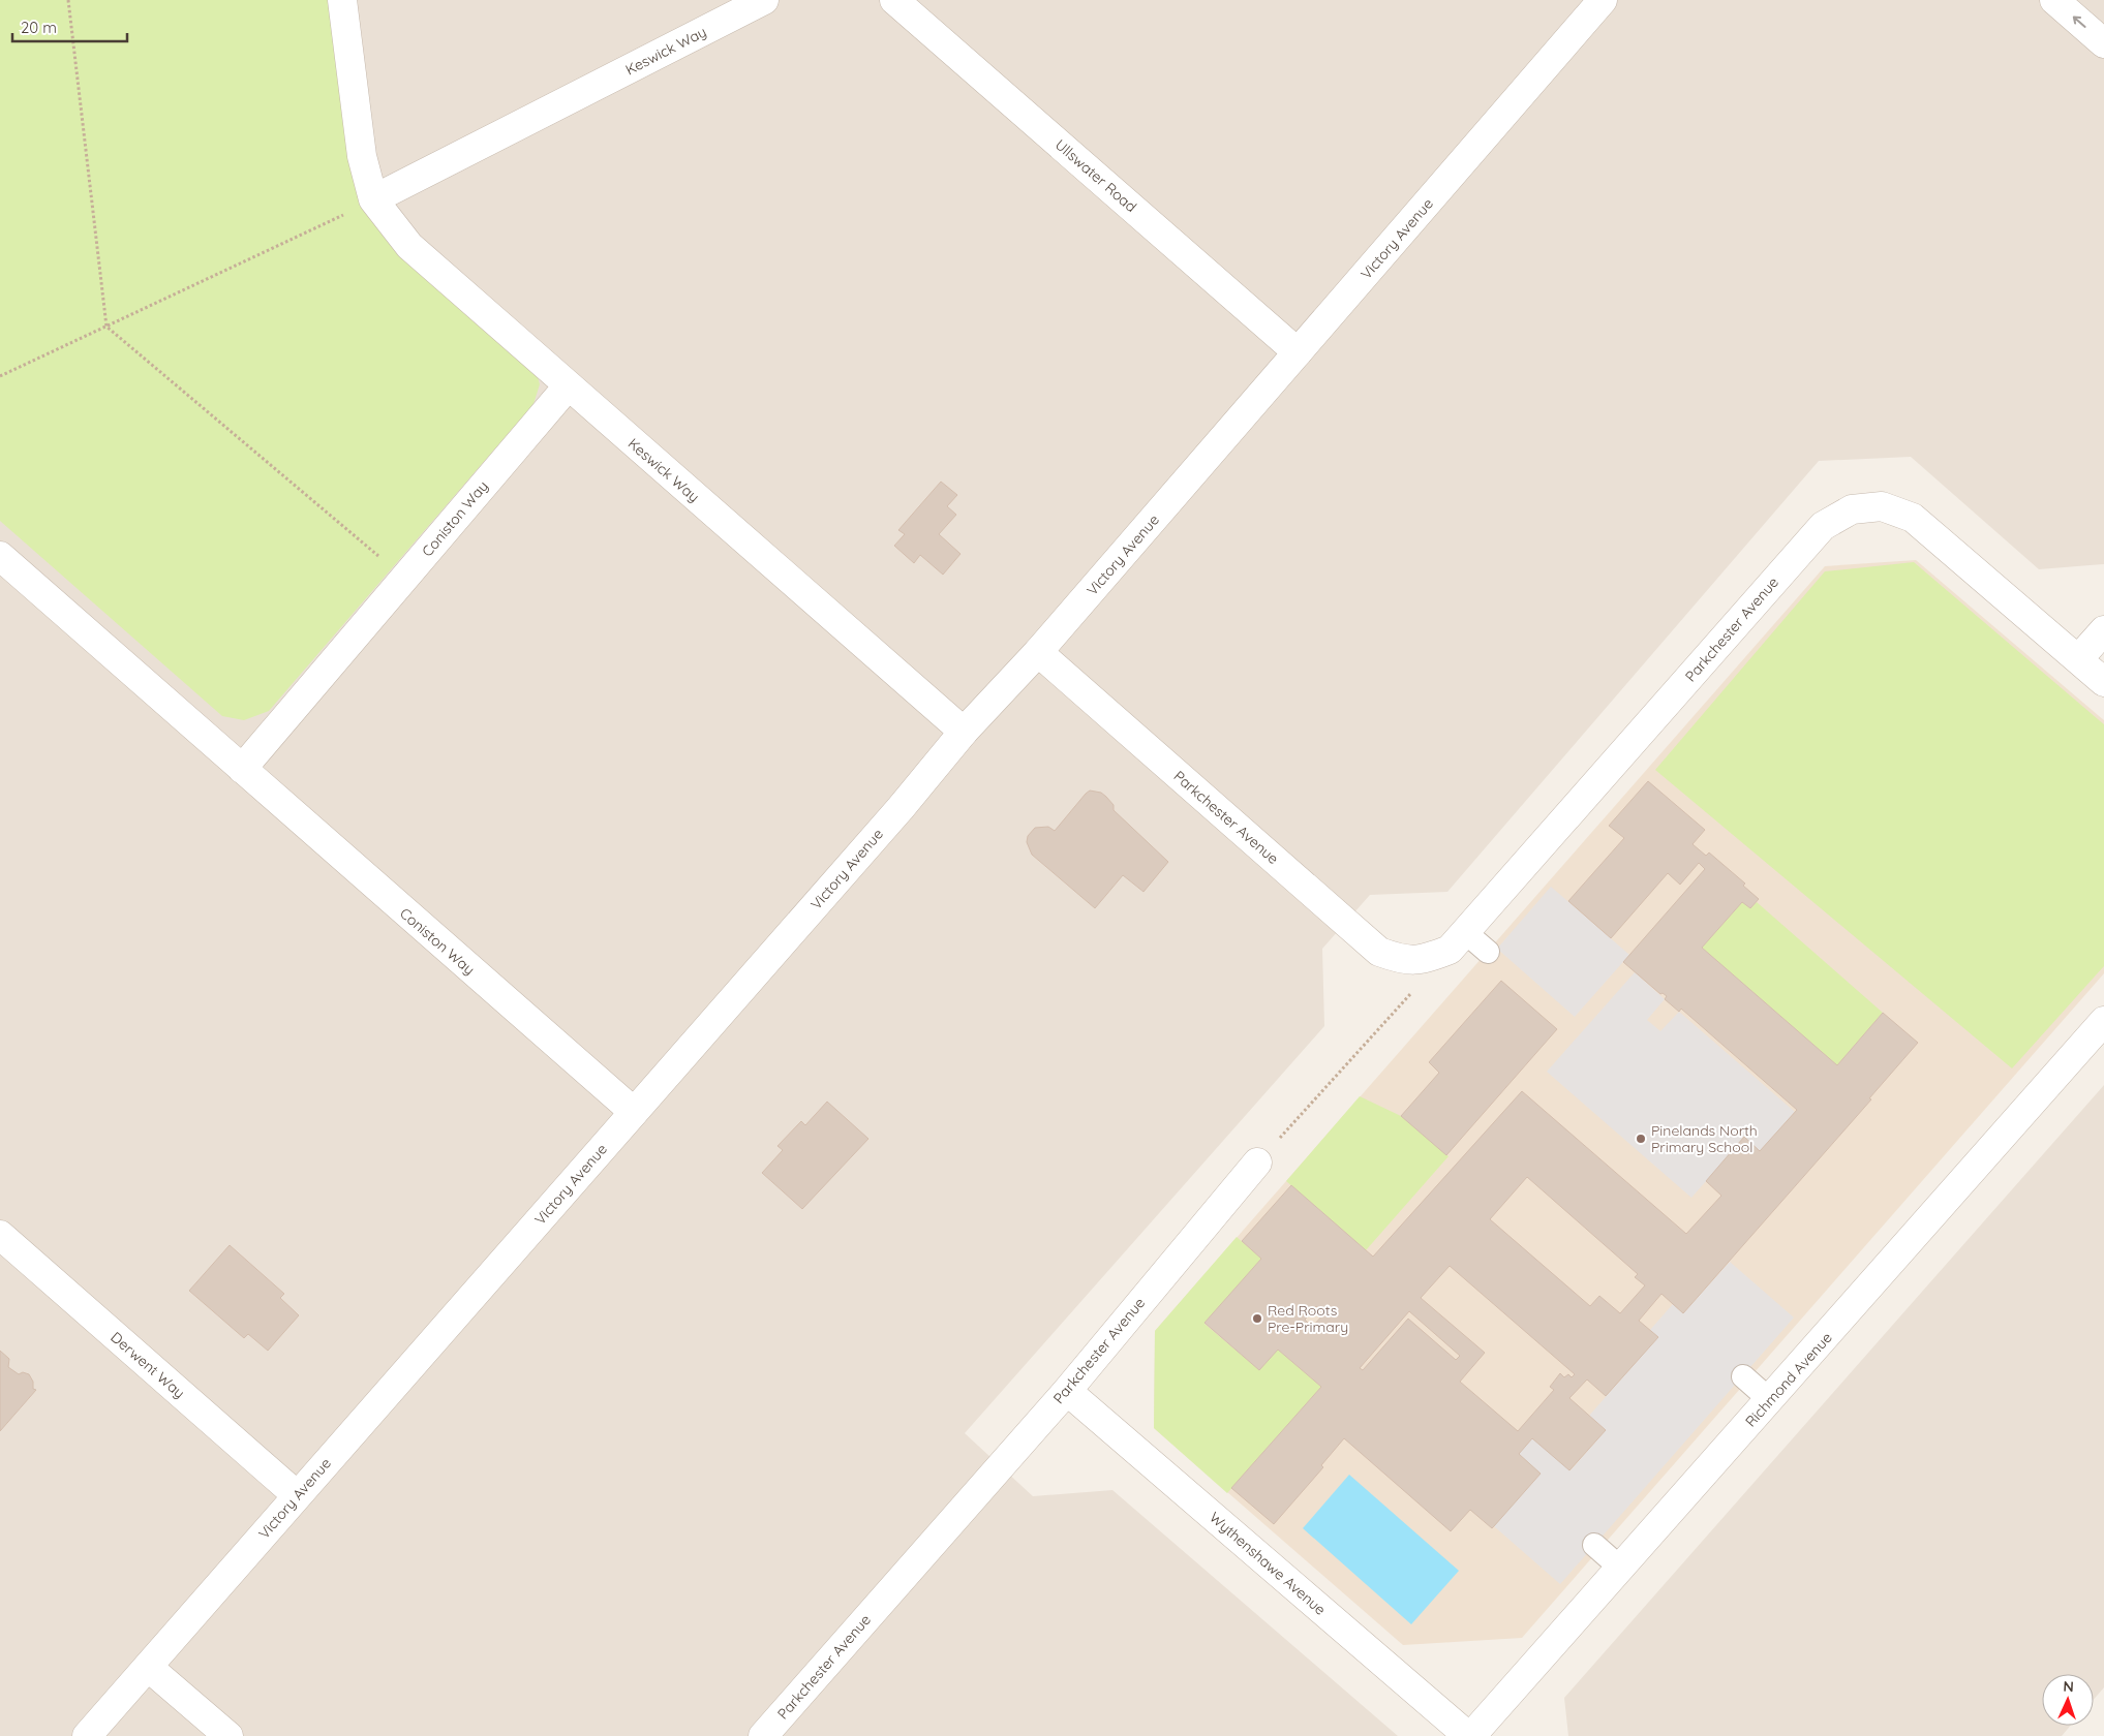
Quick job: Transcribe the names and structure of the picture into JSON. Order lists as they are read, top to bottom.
{
  "streets": {
    "street": [
      "Keswick Way",
      "Ullswater Road",
      "Victory Avenue",
      "Coniston Way",
      "Parkchester Avenue",
      "Derwent Way",
      "Richmond Avenue",
      "Wythenshawe Avenue"
    ]
  },
  "crossings": [
    ["Keswick Way", "Victory Avenue"],
    ["Keswick Way", "Coniston Way"],
    ["Ullswater Road", "Victory Avenue"],
    ["Victory Avenue", "Coniston Way"],
    ["Victory Avenue", "Parkchester Avenue"],
    ["Victory Avenue", "Derwent Way"],
    ["Parkchester Avenue", "Wythenshawe Avenue"],
    ["Richmond Avenue", "Wythenshawe Avenue"]
  ],
  "places": ["Pinelands North Primary School", "Red Roots Pre-Primary"],
  "scale_bar": "20 m",
  "north": "top"
}
